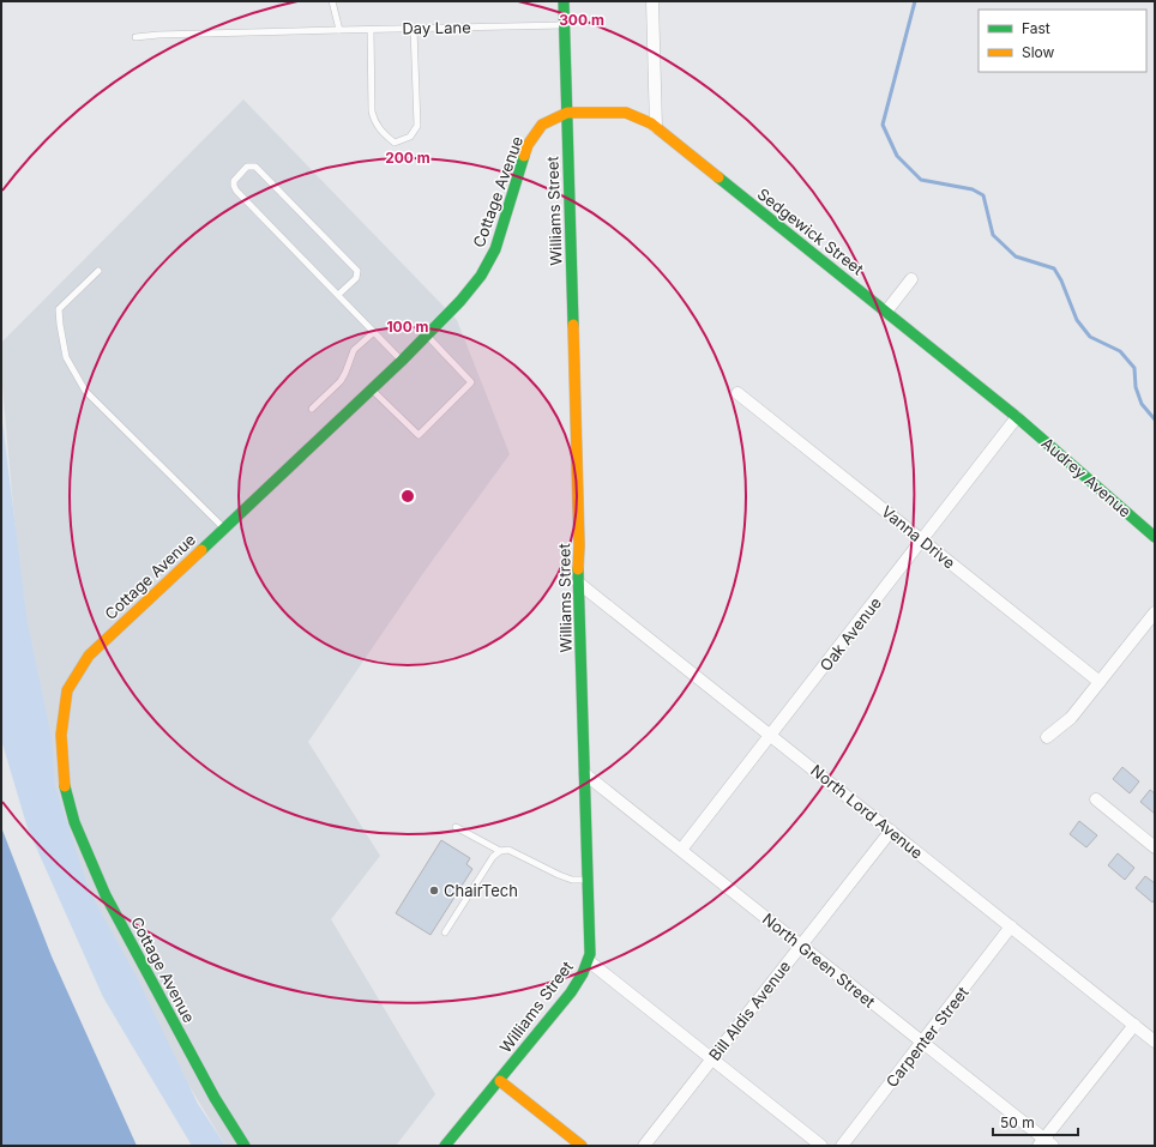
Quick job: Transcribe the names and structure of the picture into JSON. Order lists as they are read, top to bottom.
{
  "streets": {
    "street": [
      "Cottage Avenue",
      "Williams Street",
      "Sedgewick Street",
      "Audrey Avenue",
      "Vanna Drive",
      "Oak Avenue",
      "North Lord Avenue",
      "North Green Street",
      "Bill Aldis Avenue",
      "Carpenter Street"
    ],
    "lane": ["Day Lane"]
  },
  "crossings": [
    ["Day Lane", "Williams Street"],
    ["Cottage Avenue", "Williams Street"],
    ["Cottage Avenue", "Sedgewick Street"],
    ["Williams Street", "Sedgewick Street"],
    ["Williams Street", "North Lord Avenue"],
    ["Williams Street", "North Green Street"],
    ["Sedgewick Street", "Audrey Avenue"],
    ["Sedgewick Street", "Oak Avenue"],
    ["Audrey Avenue", "Oak Avenue"],
    ["Vanna Drive", "Oak Avenue"],
    ["Oak Avenue", "North Lord Avenue"],
    ["Oak Avenue", "North Green Street"],
    ["North Lord Avenue", "Bill Aldis Avenue"],
    ["North Lord Avenue", "Carpenter Street"],
    ["North Green Street", "Bill Aldis Avenue"],
    ["North Green Street", "Carpenter Street"]
  ],
  "places": ["ChairTech"],
  "legend": ["Fast", "Slow"],
  "scale_bar": "50 m",
  "rings": ["300 m", "200 m", "100 m"]
}
